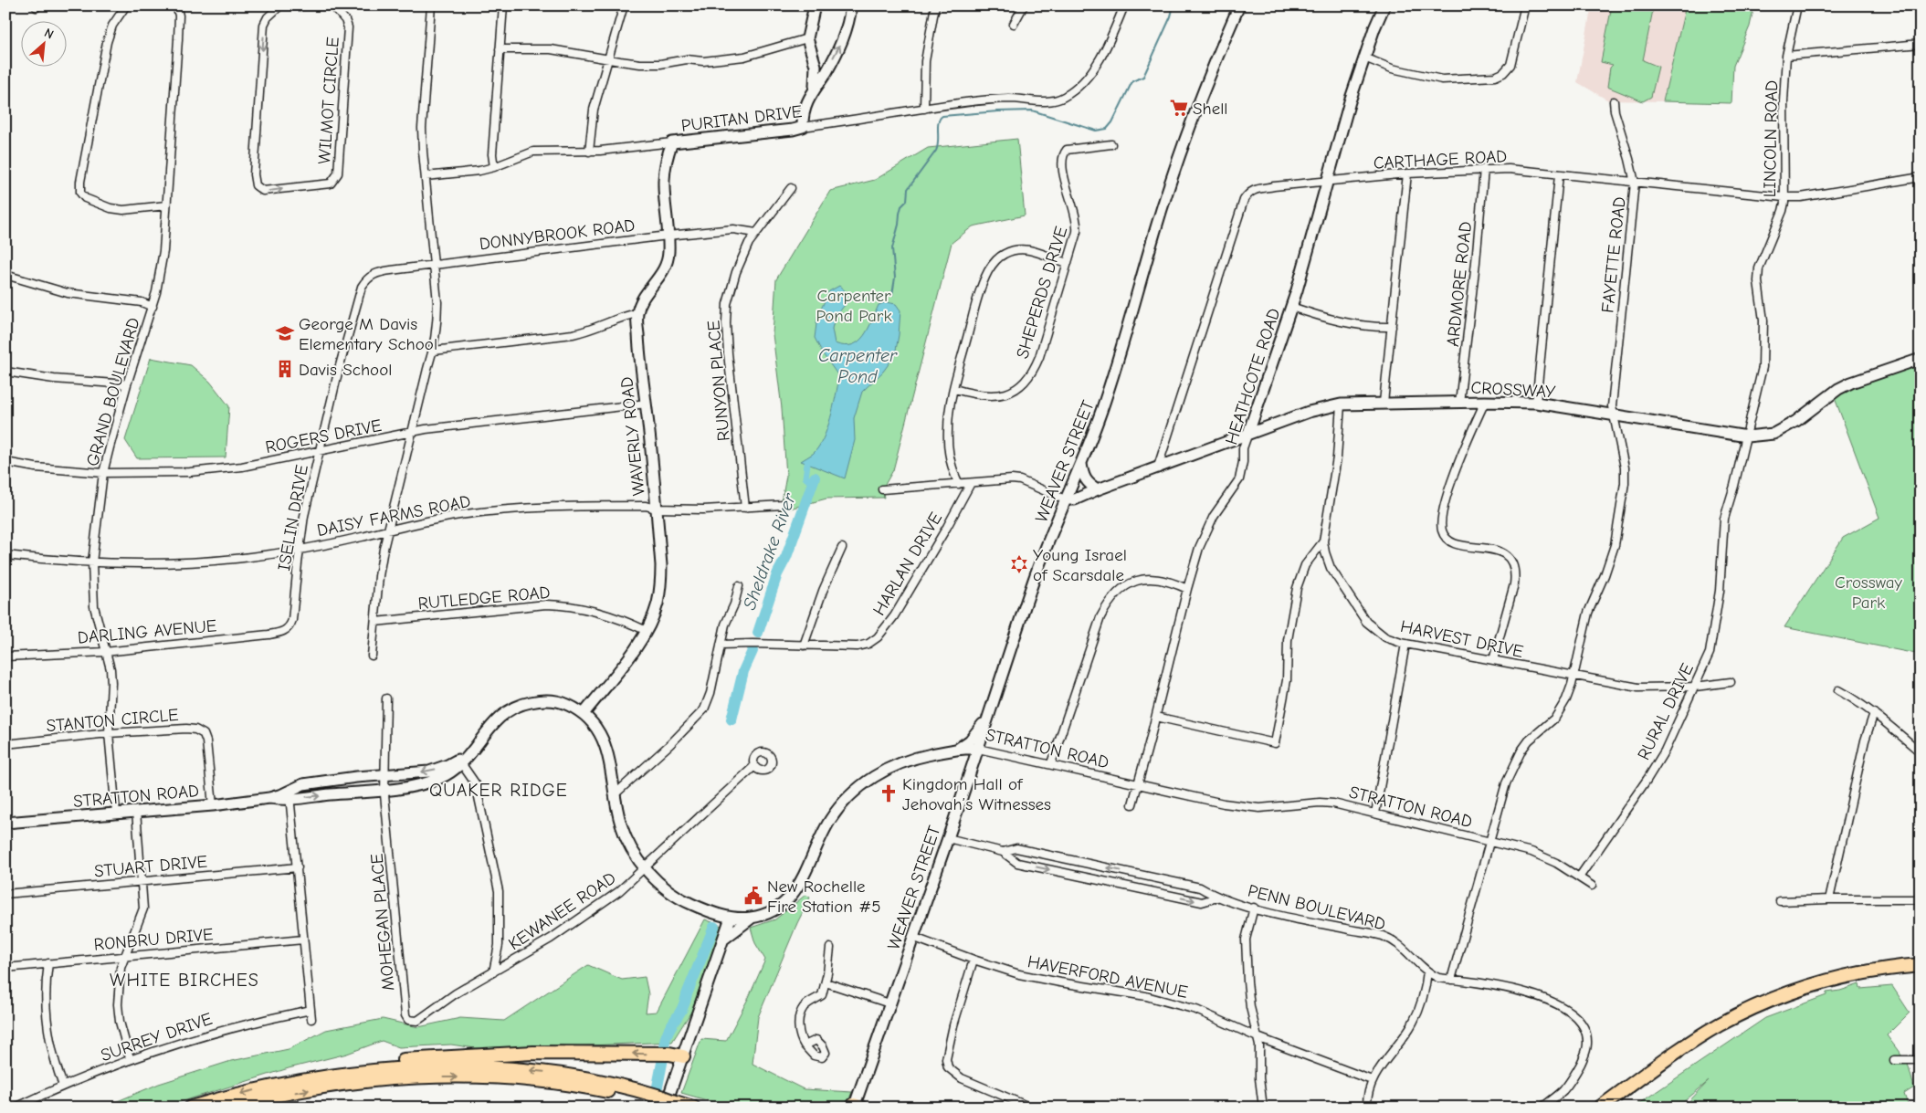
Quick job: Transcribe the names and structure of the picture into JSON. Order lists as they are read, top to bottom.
{
  "streets": {
    "street": [
      "WILMOT CIRCLE",
      "PURITAN DRIVE",
      "LINCOLN ROAD",
      "CARTHAGE ROAD",
      "DONNYBROOK ROAD",
      "FAYETTE ROAD",
      "ARDMORE ROAD",
      "SHEPERDS DRIVE",
      "HEATHCOTE ROAD",
      "RUNYON PLACE",
      "CROSSWAY",
      "GRAND BOULEVARD",
      "ROGERS DRIVE",
      "WAVERLY ROAD",
      "WEAVER STREET",
      "DAISY FARMS ROAD",
      "ISELIN DRIVE",
      "HARLAN DRIVE",
      "RUTLEDGE ROAD",
      "DARLING AVENUE",
      "HARVEST DRIVE",
      "RURAL DRIVE",
      "STANTON CIRCLE",
      "STRATTON ROAD",
      "STUART DRIVE",
      "PENN BOULEVARD",
      "KEWANEE ROAD",
      "MOHEGAN PLACE",
      "RONBRU DRIVE",
      "HAVERFORD AVENUE",
      "SURREY DRIVE"
    ]
  },
  "crossings": [
    ["PURITAN DRIVE", "WAVERLY ROAD"],
    ["LINCOLN ROAD", "CARTHAGE ROAD"],
    ["LINCOLN ROAD", "CROSSWAY"],
    ["LINCOLN ROAD", "RURAL DRIVE"],
    ["CARTHAGE ROAD", "FAYETTE ROAD"],
    ["CARTHAGE ROAD", "ARDMORE ROAD"],
    ["CARTHAGE ROAD", "HEATHCOTE ROAD"],
    ["CARTHAGE ROAD", "CROSSWAY"],
    ["DONNYBROOK ROAD", "RUNYON PLACE"],
    ["DONNYBROOK ROAD", "WAVERLY ROAD"],
    ["DONNYBROOK ROAD", "ISELIN DRIVE"],
    ["FAYETTE ROAD", "CROSSWAY"],
    ["FAYETTE ROAD", "HARVEST DRIVE"],
    ["FAYETTE ROAD", "STRATTON ROAD"],
    ["FAYETTE ROAD", "PENN BOULEVARD"],
    ["ARDMORE ROAD", "CROSSWAY"],
    ["HEATHCOTE ROAD", "CROSSWAY"],
    ["HEATHCOTE ROAD", "STRATTON ROAD"],
    ["RUNYON PLACE", "DAISY FARMS ROAD"],
    ["CROSSWAY", "WEAVER STREET"],
    ["CROSSWAY", "HARVEST DRIVE"],
    ["GRAND BOULEVARD", "ROGERS DRIVE"],
    ["GRAND BOULEVARD", "DAISY FARMS ROAD"],
    ["GRAND BOULEVARD", "DARLING AVENUE"],
    ["GRAND BOULEVARD", "STANTON CIRCLE"],
    ["GRAND BOULEVARD", "STRATTON ROAD"],
    ["ROGERS DRIVE", "WAVERLY ROAD"],
    ["ROGERS DRIVE", "ISELIN DRIVE"],
    ["WAVERLY ROAD", "DAISY FARMS ROAD"],
    ["WAVERLY ROAD", "RUTLEDGE ROAD"],
    ["WAVERLY ROAD", "STRATTON ROAD"],
    ["WEAVER STREET", "STRATTON ROAD"],
    ["WEAVER STREET", "PENN BOULEVARD"],
    ["WEAVER STREET", "HAVERFORD AVENUE"],
    ["DAISY FARMS ROAD", "ISELIN DRIVE"],
    ["ISELIN DRIVE", "DARLING AVENUE"],
    ["HARVEST DRIVE", "RURAL DRIVE"],
    ["RURAL DRIVE", "STRATTON ROAD"],
    ["STANTON CIRCLE", "STRATTON ROAD"],
    ["STRATTON ROAD", "KEWANEE ROAD"],
    ["STRATTON ROAD", "MOHEGAN PLACE"],
    ["KEWANEE ROAD", "MOHEGAN PLACE"]
  ],
  "districts": ["QUAKER RIDGE", "WHITE BIRCHES"],
  "water": ["Carpenter Pond", "Sheldrake River"],
  "parks": ["Carpenter Pond Park", "Crossway Park"],
  "places": {
    "supermarket": ["Shell"],
    "school or university": ["George M Davis Elementary School"],
    "building": ["Davis School"],
    "synagogue": ["Young Israel of Scarsdale"],
    "church": ["Kingdom Hall of Jehovah’s Witnesses"],
    "public building": ["New Rochelle Fire Station #5"]
  },
  "north": "top right"
}
